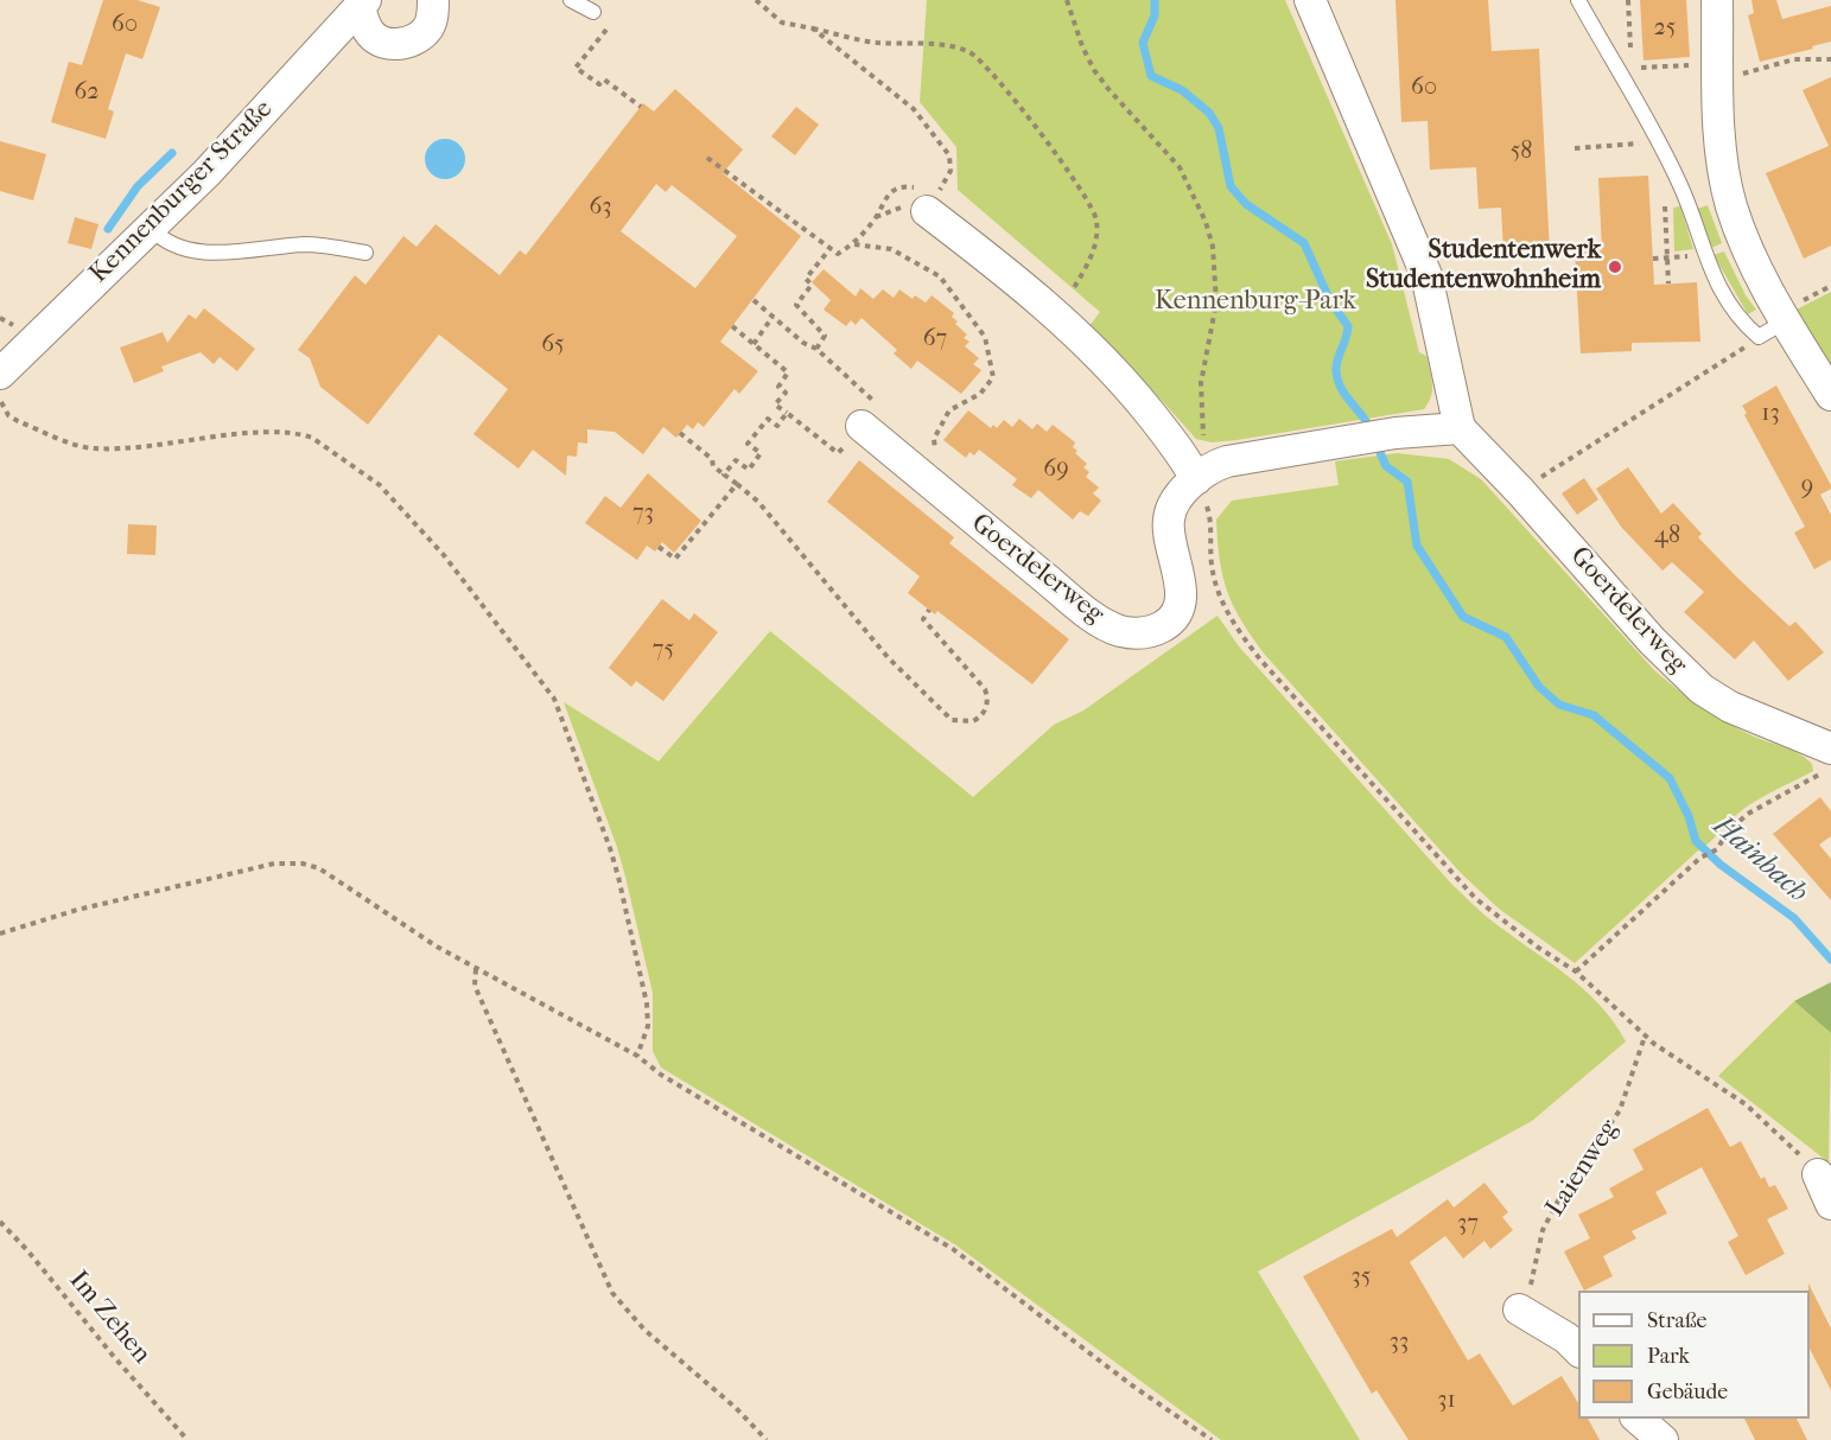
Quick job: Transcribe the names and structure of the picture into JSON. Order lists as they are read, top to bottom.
{
  "streets": {
    "street": ["Kennenburger Straße", "Goerdelerweg"],
    "path": ["Laienweg", "Im Zehen"]
  },
  "water": ["Hainbach"],
  "parks": ["Kennenburg-Park"],
  "places": ["Studentenwerk Studentenwohnheim"],
  "house_numbers": [
    "60",
    "25",
    "60",
    "62",
    "58",
    "63",
    "67",
    "65",
    "13",
    "69",
    "9",
    "73",
    "48",
    "75",
    "37",
    "35",
    "33",
    "31"
  ],
  "legend": ["Straße", "Park", "Gebäude"]
}
